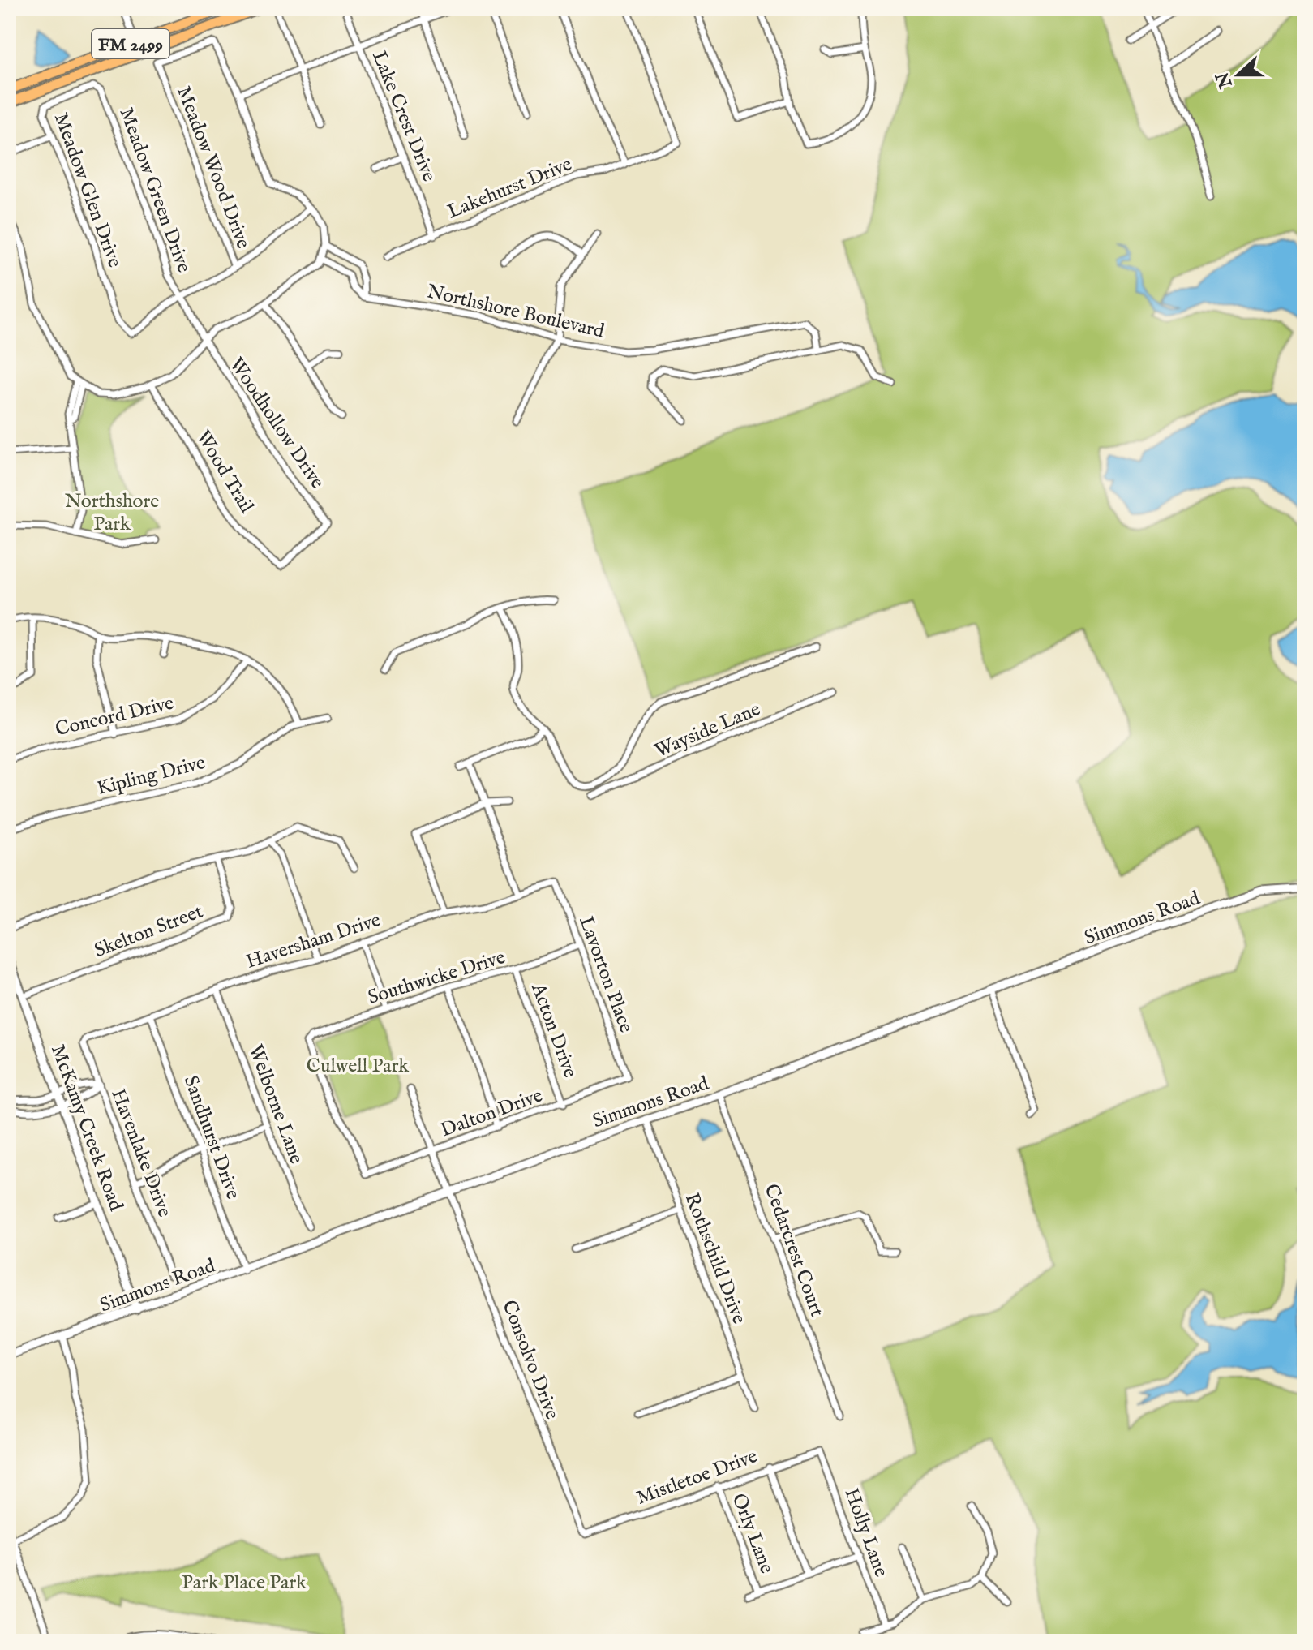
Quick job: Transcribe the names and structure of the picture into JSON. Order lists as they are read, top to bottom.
{
  "streets": {
    "main road": ["FM 2499"],
    "street": [
      "Lake Crest Drive",
      "Meadow Wood Drive",
      "Lakehurst Drive",
      "Meadow Glen Drive",
      "Meadow Green Drive",
      "Northshore Boulevard",
      "Woodhollow Drive",
      "Wood Trail",
      "Concord Drive",
      "Wayside Lane",
      "Kipling Drive",
      "Simmons Road",
      "Skelton Street",
      "Haversham Drive",
      "Lavorton Place",
      "Southwicke Drive",
      "Acton Drive",
      "Welborne Lane",
      "Dalton Drive",
      "McKamy Creek Road",
      "Sandhurst Drive",
      "Havenlake Drive",
      "Cedarcrest Court",
      "Rothschild Drive",
      "Consolvo Drive",
      "Mistletoe Drive",
      "Holly Lane",
      "Orly Lane"
    ]
  },
  "crossings": [
    ["Lake Crest Drive", "Lakehurst Drive"],
    ["Meadow Glen Drive", "Meadow Green Drive"],
    ["Meadow Green Drive", "Woodhollow Drive"],
    ["Woodhollow Drive", "Wood Trail"],
    ["Simmons Road", "McKamy Creek Road"],
    ["Simmons Road", "Sandhurst Drive"],
    ["Simmons Road", "Cedarcrest Court"],
    ["Simmons Road", "Rothschild Drive"],
    ["Simmons Road", "Consolvo Drive"],
    ["Skelton Street", "McKamy Creek Road"],
    ["Haversham Drive", "Lavorton Place"],
    ["Haversham Drive", "Welborne Lane"],
    ["Haversham Drive", "Sandhurst Drive"],
    ["Haversham Drive", "Havenlake Drive"],
    ["Lavorton Place", "Southwicke Drive"],
    ["Lavorton Place", "Dalton Drive"],
    ["Southwicke Drive", "Acton Drive"],
    ["Southwicke Drive", "Dalton Drive"],
    ["Acton Drive", "Dalton Drive"],
    ["Dalton Drive", "Consolvo Drive"],
    ["Consolvo Drive", "Mistletoe Drive"],
    ["Mistletoe Drive", "Holly Lane"],
    ["Mistletoe Drive", "Orly Lane"]
  ],
  "parks": ["Northshore Park", "Culwell Park", "Park Place Park"],
  "north": "left"
}
